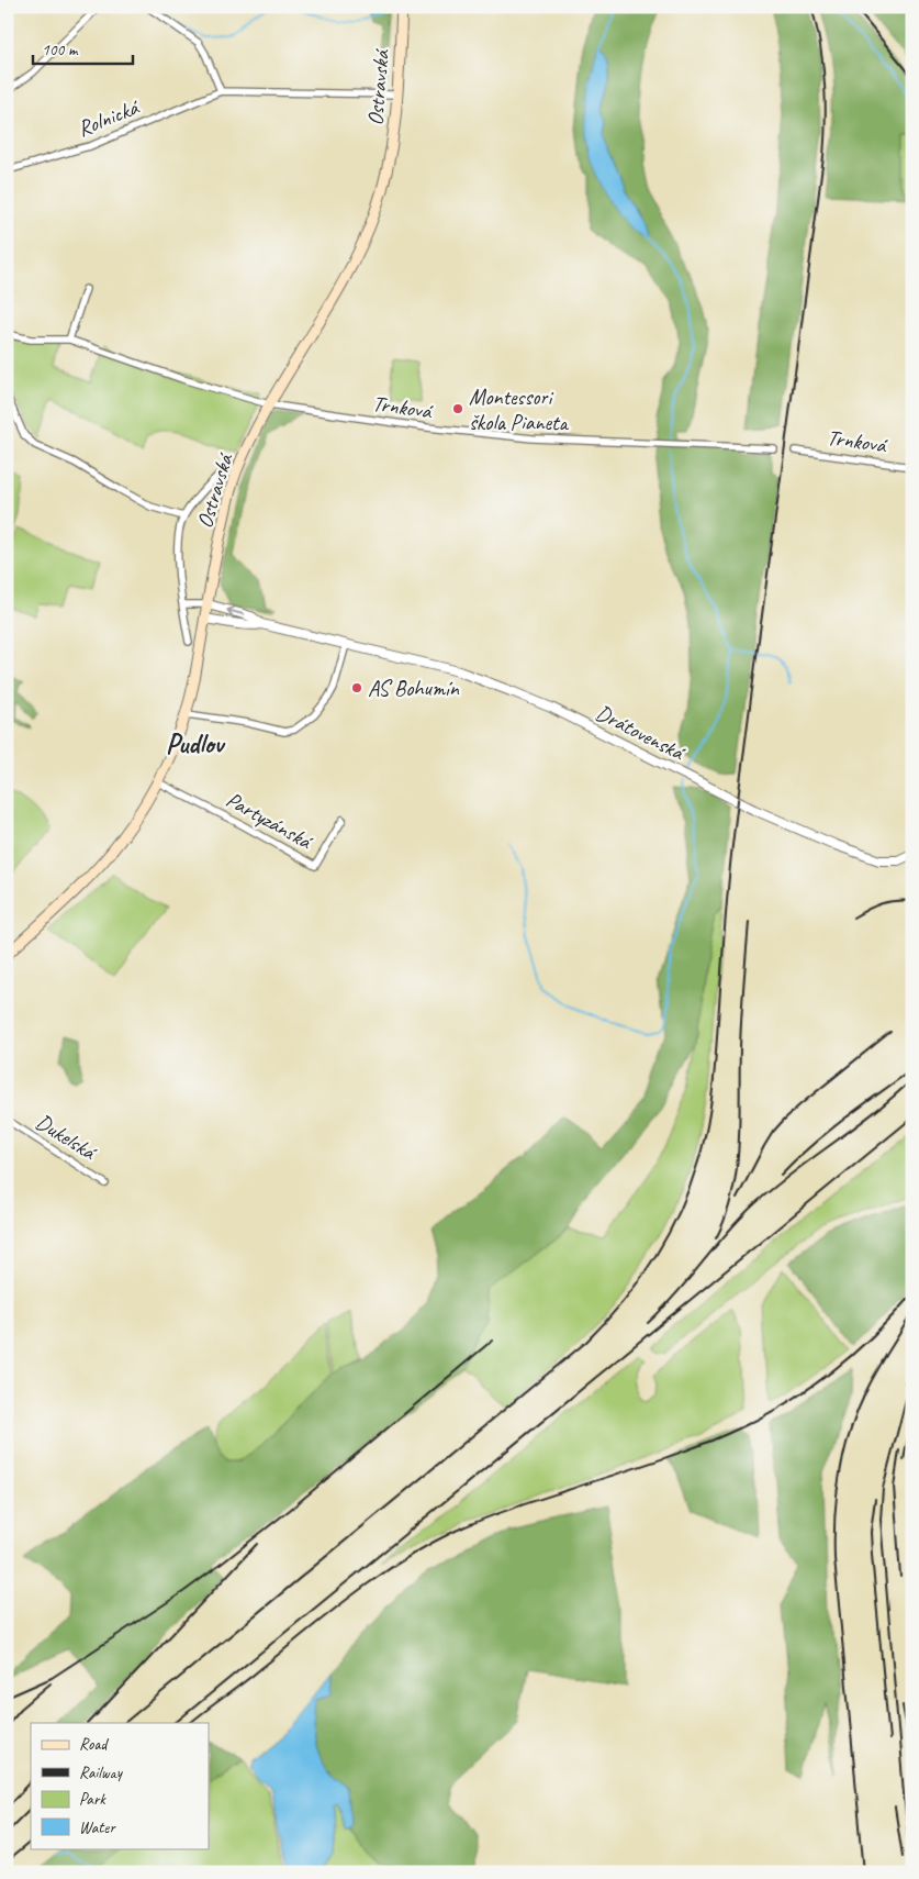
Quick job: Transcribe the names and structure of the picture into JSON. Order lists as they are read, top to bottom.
{
  "streets": {
    "main road": ["Ostravská"],
    "street": [
      "Rolnická",
      "Trnková",
      "Drátovenská",
      "Partyzánská",
      "Dukelská"
    ]
  },
  "crossings": [
    ["Ostravská", "Rolnická"],
    ["Ostravská", "Trnková"],
    ["Ostravská", "Drátovenská"],
    ["Ostravská", "Partyzánská"]
  ],
  "districts": ["Pudlov"],
  "places": ["Montessori škola Pianeta", "AS Bohumín"],
  "legend": [
    "Road",
    "Railway",
    "Park",
    "Water"
  ],
  "scale_bar": "100 m"
}
